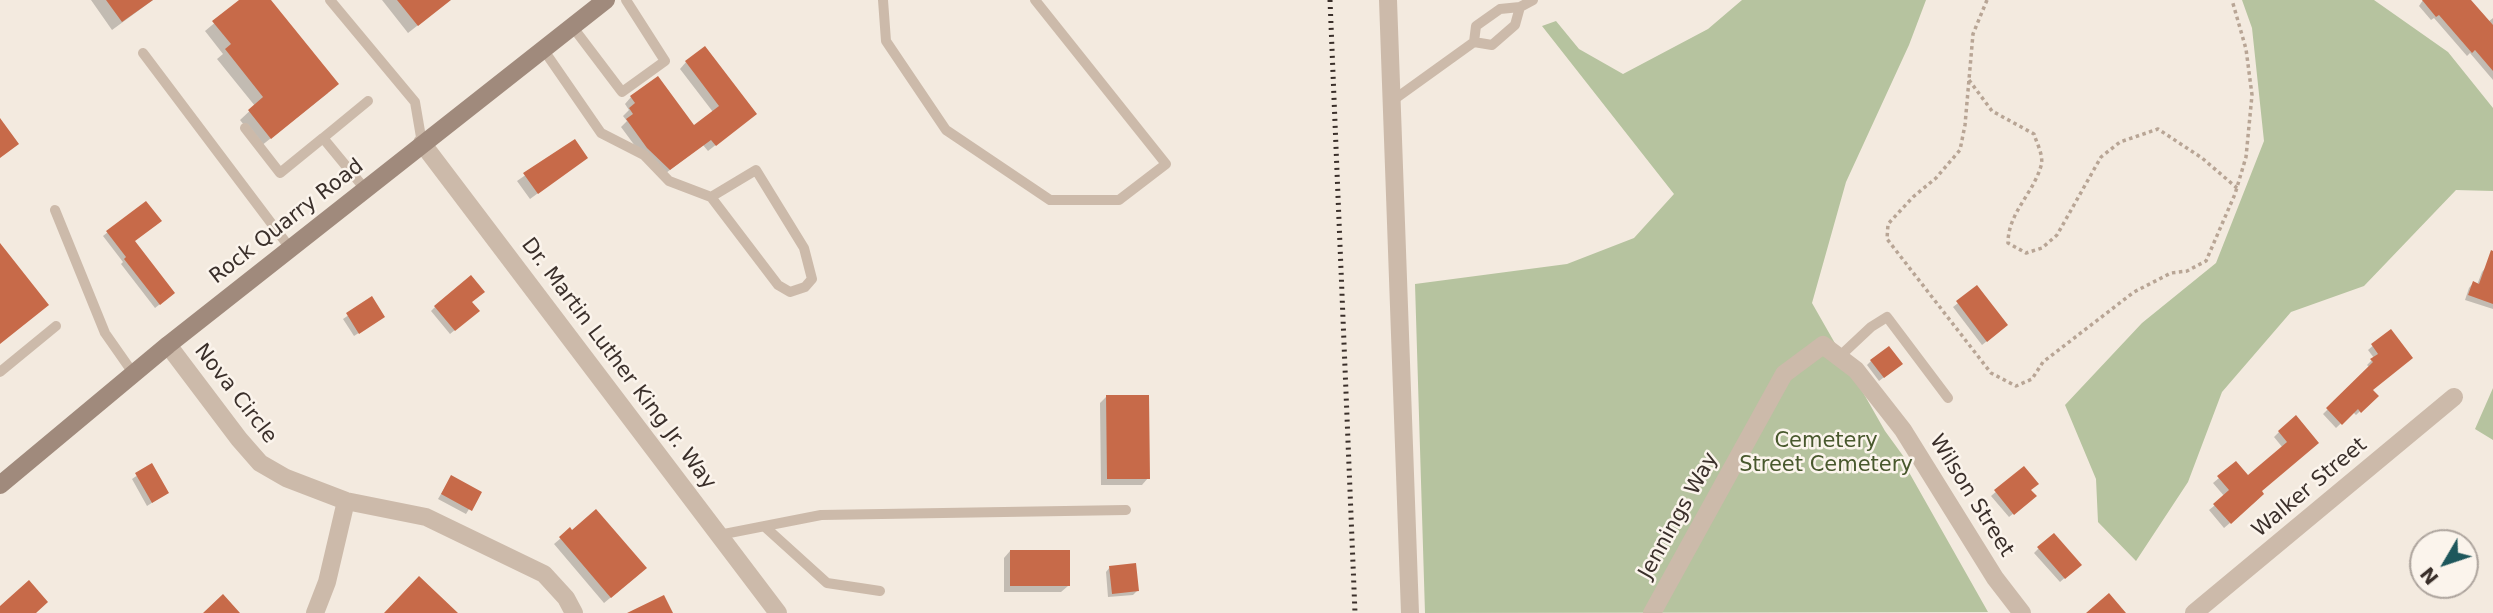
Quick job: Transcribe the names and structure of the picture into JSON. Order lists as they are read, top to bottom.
{
  "streets": {
    "street": [
      "Rock Quarry Road",
      "Dr. Martin Luther King Jr. Way",
      "Nova Circle",
      "Walker Street",
      "Wilson Street",
      "Jennings Way"
    ]
  },
  "crossings": [
    ["Rock Quarry Road", "Dr. Martin Luther King Jr. Way"],
    ["Rock Quarry Road", "Nova Circle"],
    ["Wilson Street", "Jennings Way"]
  ],
  "parks": ["Cemetery Street Cemetery"],
  "north": "bottom left"
}
